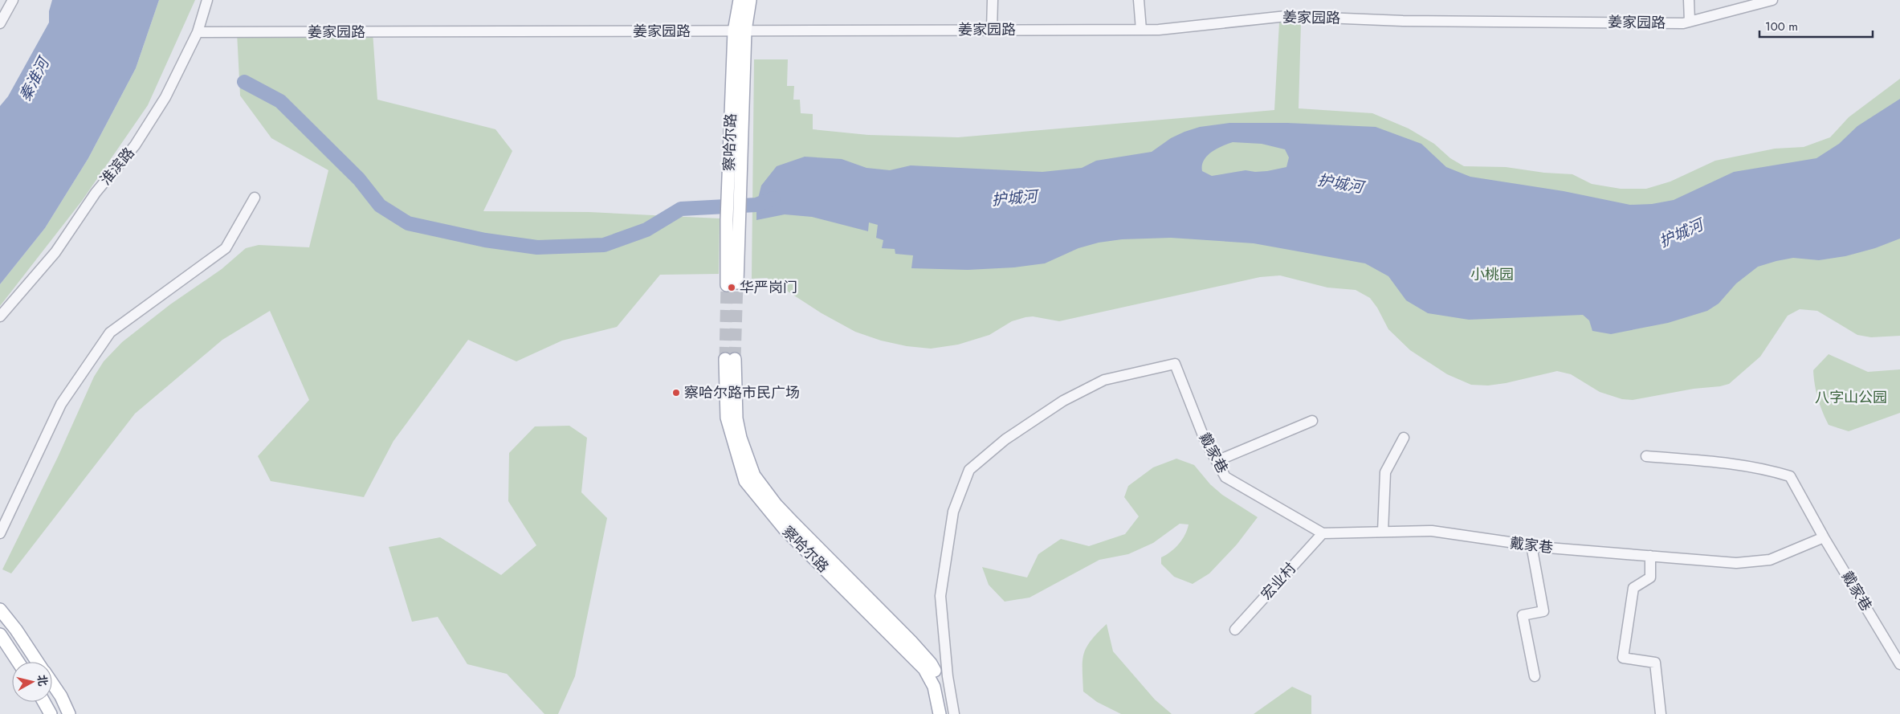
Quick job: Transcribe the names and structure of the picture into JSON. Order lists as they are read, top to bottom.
{
  "streets": {
    "main road": ["察哈尔路"],
    "street": [
      "姜家园路",
      "淮滨路",
      "戴家巷",
      "宏业村"
    ]
  },
  "crossings": [
    ["姜家园路", "察哈尔路"],
    ["姜家园路", "淮滨路"],
    ["戴家巷", "宏业村"]
  ],
  "water": ["秦淮河", "护城河"],
  "parks": ["小桃园", "八字山公园"],
  "places": ["华严岗门", "察哈尔路市民广场"],
  "scale_bar": "100 m",
  "north": "right"
}
